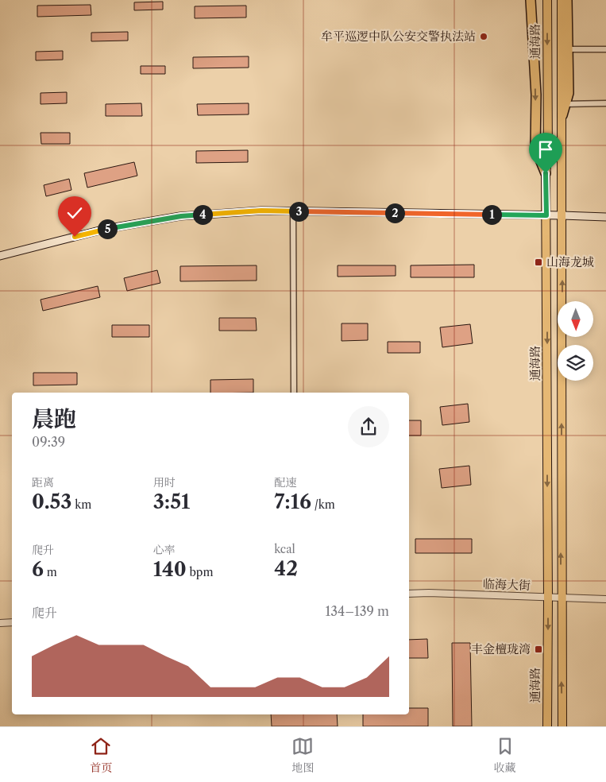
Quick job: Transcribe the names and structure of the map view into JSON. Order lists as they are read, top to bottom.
{
  "streets": {
    "main road": ["通海路"],
    "street": ["临海大街"]
  },
  "crossings": [
    ["通海路", "临海大街"]
  ],
  "places": {
    "other": ["牟平巡逻中队公安交警执法站"],
    "transit": ["山海龙城", "丰金檀珑湾"]
  },
  "north": "bottom",
  "page": {
    "pins": [
      "3",
      "2",
      "1",
      "4",
      "5"
    ],
    "heading": ["晨跑", "09:39"],
    "stats": [
      ["距离", "0.53 km"],
      ["用时", "3:51"],
      ["配速", "7:16 /km"],
      ["爬升", "6 m"],
      ["心率", "140 bpm"],
      ["kcal", "42"]
    ],
    "chart": ["爬升", "134–139 m"],
    "tabs": ["首页", "地图", "收藏"]
  }
}
